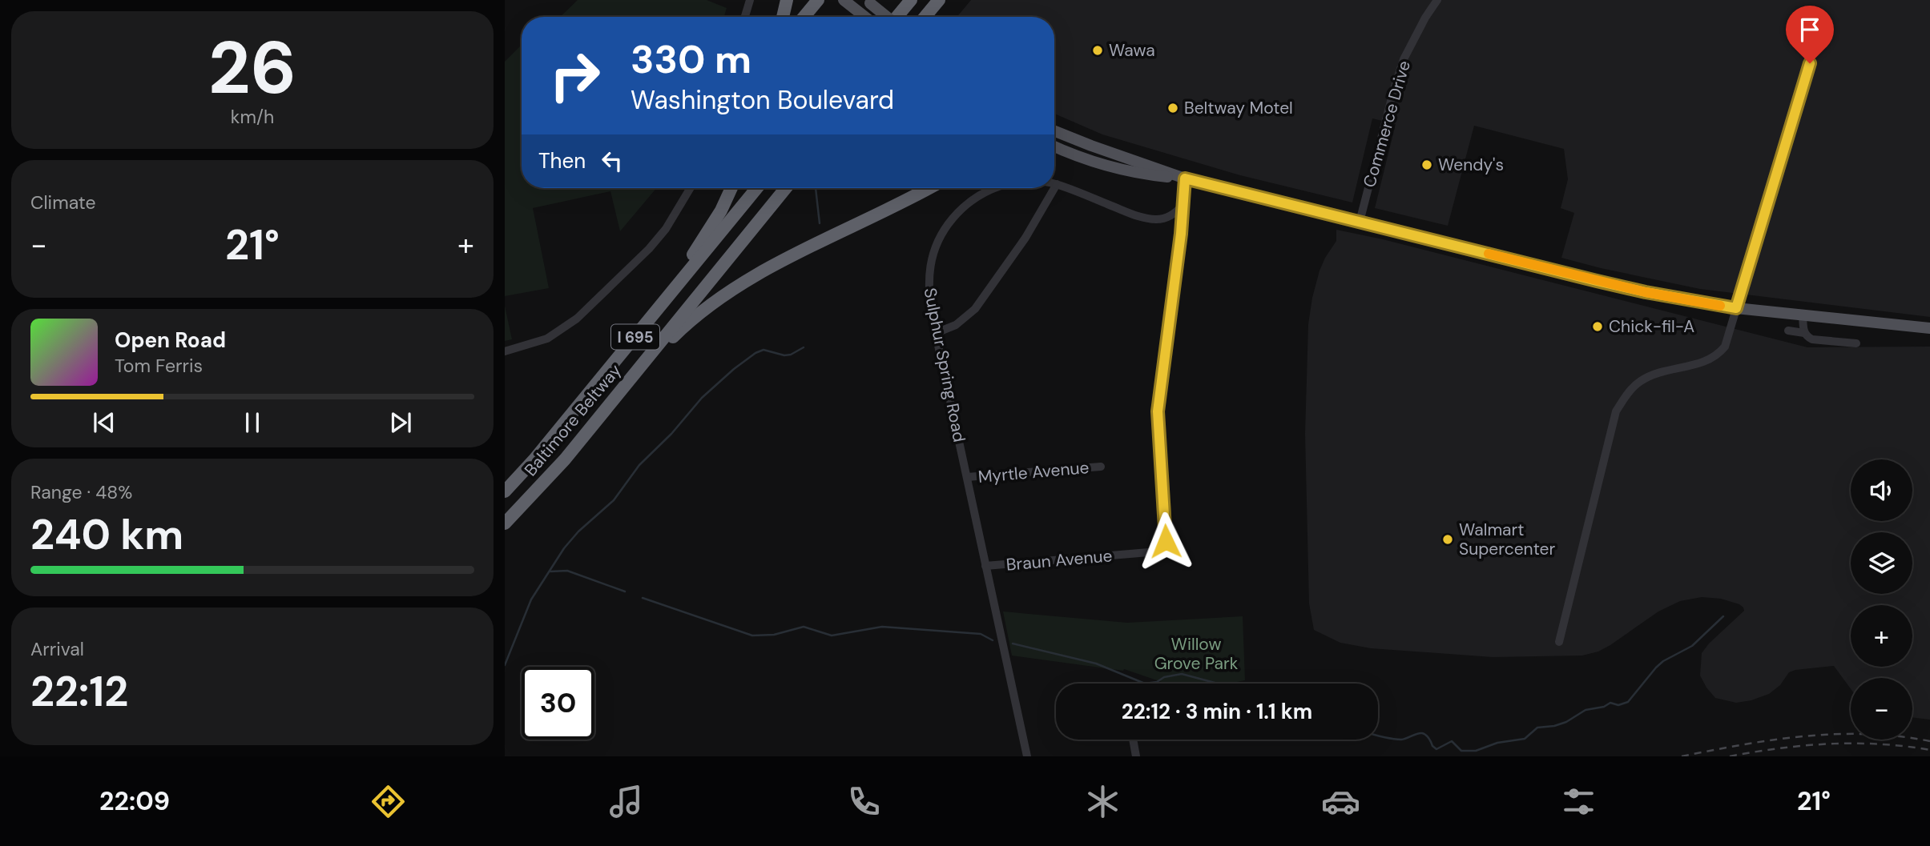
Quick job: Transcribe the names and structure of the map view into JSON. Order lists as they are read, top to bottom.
{
  "streets": {
    "highway": ["I 695", "Baltimore Beltway"],
    "street": [
      "Commerce Drive",
      "Sulphur Spring Road",
      "Myrtle Avenue",
      "Braun Avenue"
    ]
  },
  "crossings": [
    ["Sulphur Spring Road", "Myrtle Avenue"],
    ["Sulphur Spring Road", "Braun Avenue"]
  ],
  "parks": ["Willow Grove Park"],
  "places": [
    "Wawa",
    "Beltway Motel",
    "Wendy's",
    "Chick-fil-A",
    "Walmart Supercenter"
  ],
  "page": {
    "tile": [
      ["26", "km/h"],
      "Climate",
      ["Range · 48%", "240 km"],
      ["Arrival", "22:12"]
    ],
    "turn": ["330 m", "Washington Boulevard"],
    "then": "Then",
    "heat": ["−", "21°", "+"],
    "song": ["Open Road", "Tom Ferris"],
    "map_buttons": ["+", "−"],
    "limit": "30",
    "trip": "22:12 · 3 min · 1.1 km",
    "tabs": ["22:09", "21°"]
  }
}
